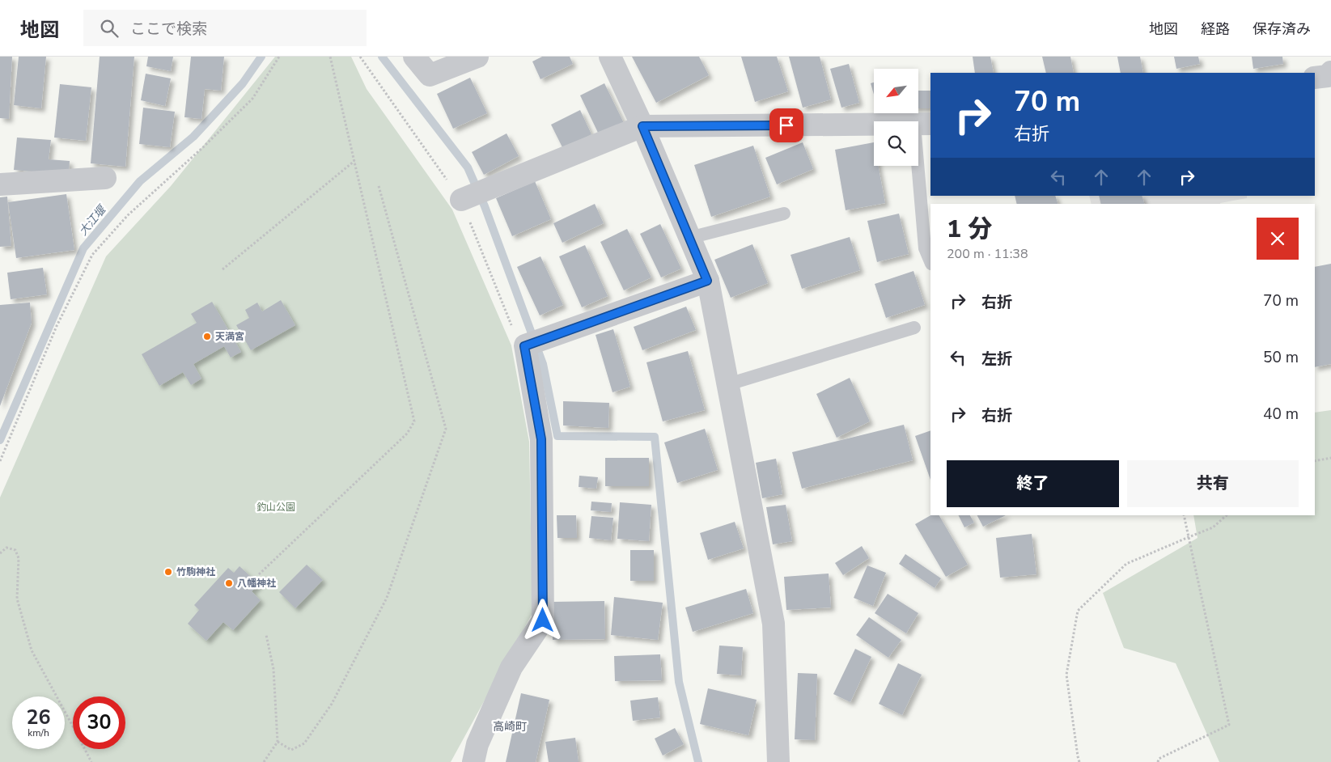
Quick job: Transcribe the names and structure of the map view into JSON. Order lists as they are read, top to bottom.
{
  "districts": ["高崎町"],
  "water": ["大江堰"],
  "parks": ["釣山公園"],
  "places": ["天満宮", "竹駒神社", "八幡神社"],
  "north": "bottom left",
  "page": {
    "header": "地図",
    "search": "ここで検索",
    "nav": ["地図", "経路", "保存済み"],
    "turn": ["70 m", "右折"],
    "heading": ["1 分", "200 m · 11:38"],
    "list": [
      {
        "name": "右折",
        "value": "70 m"
      },
      {
        "name": "左折",
        "value": "50 m"
      },
      {
        "name": "右折",
        "value": "40 m"
      }
    ],
    "buttons": ["終了", "共有"],
    "speed": "26 km/h",
    "limit": "30"
  }
}
